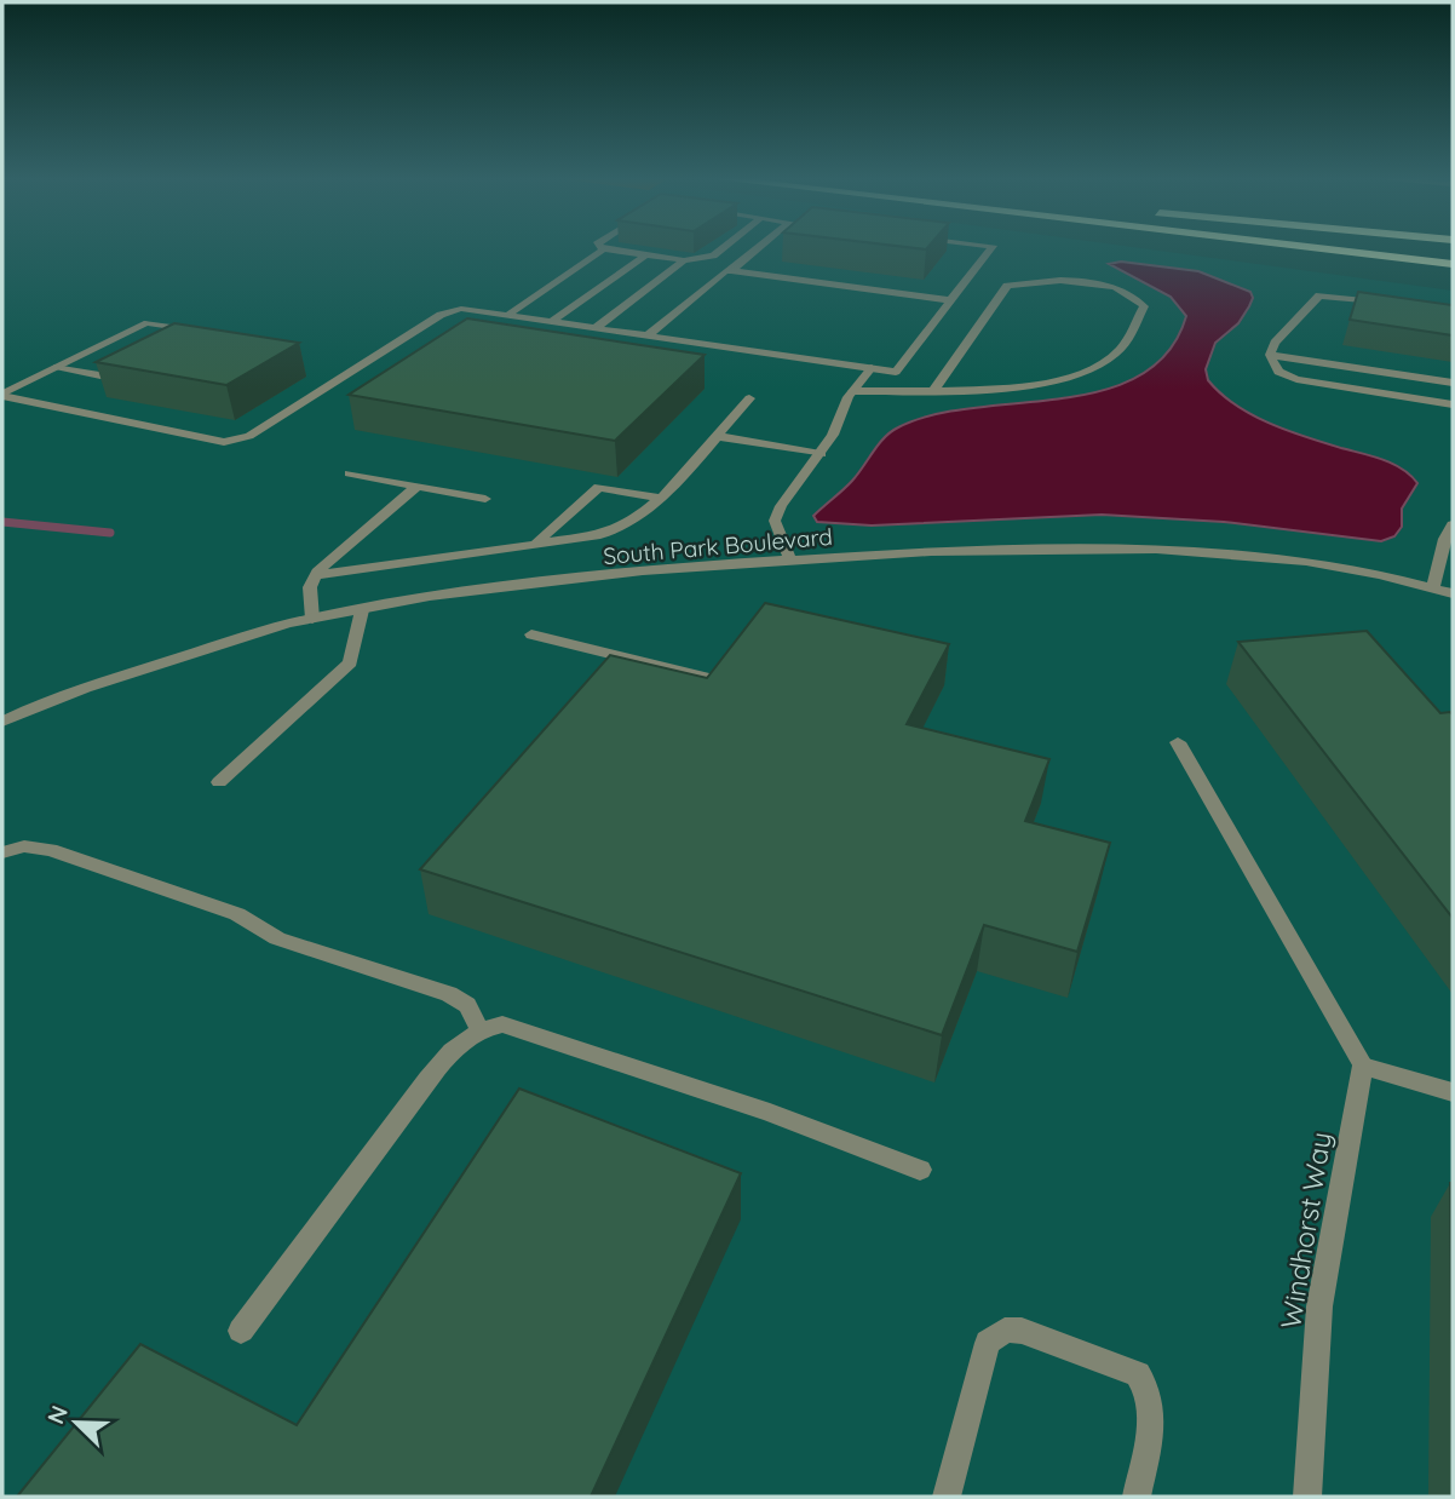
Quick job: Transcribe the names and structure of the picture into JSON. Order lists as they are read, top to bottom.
{
  "streets": {
    "street": ["South Park Boulevard", "Windhorst Way"]
  },
  "north": "top left"
}
